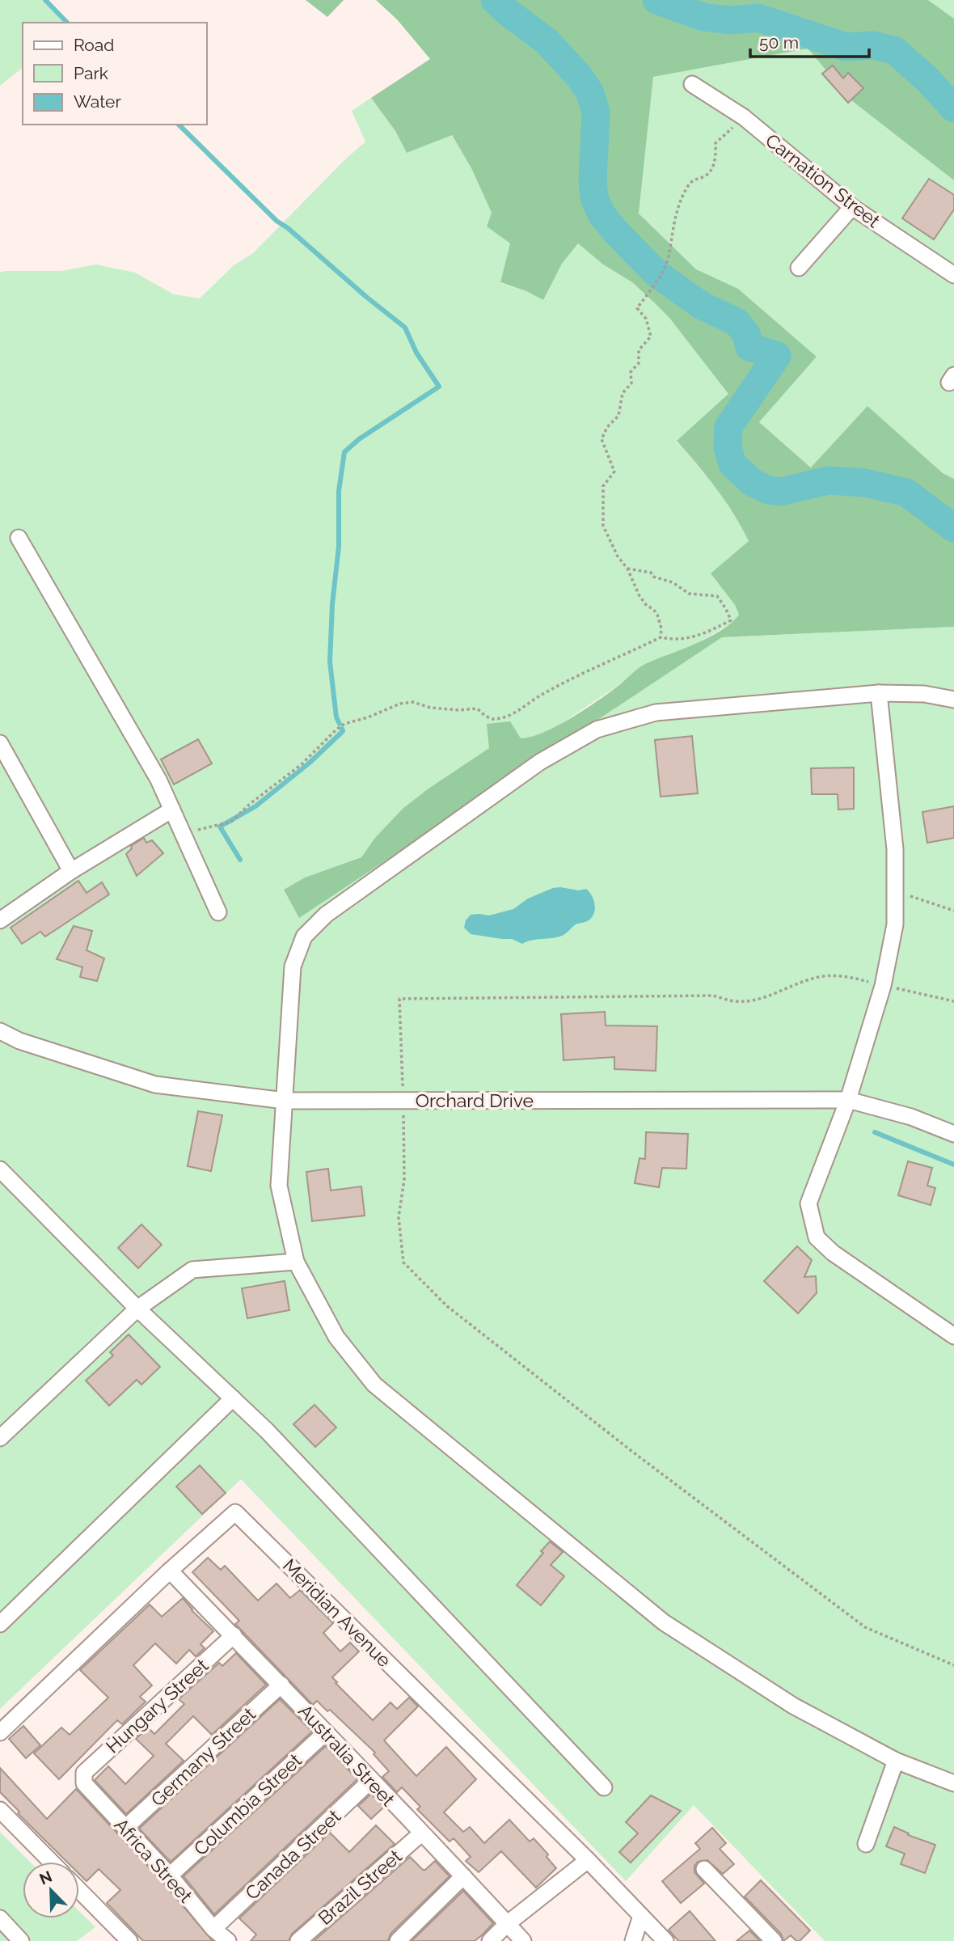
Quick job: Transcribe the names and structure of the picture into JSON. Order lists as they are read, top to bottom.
{
  "streets": {
    "street": [
      "Carnation Street",
      "Orchard Drive",
      "Meridian Avenue",
      "Hungary Street",
      "Australia Street",
      "Germany Street",
      "Columbia Street",
      "Canada Street",
      "Africa Street",
      "Brazil Street"
    ]
  },
  "crossings": [
    ["Meridian Avenue", "Australia Street"],
    ["Hungary Street", "Australia Street"],
    ["Hungary Street", "Africa Street"],
    ["Australia Street", "Germany Street"],
    ["Australia Street", "Columbia Street"],
    ["Australia Street", "Canada Street"],
    ["Australia Street", "Brazil Street"],
    ["Germany Street", "Africa Street"],
    ["Columbia Street", "Africa Street"],
    ["Canada Street", "Africa Street"]
  ],
  "legend": ["Road", "Park", "Water"],
  "scale_bar": "50 m",
  "north": "top left"
}
